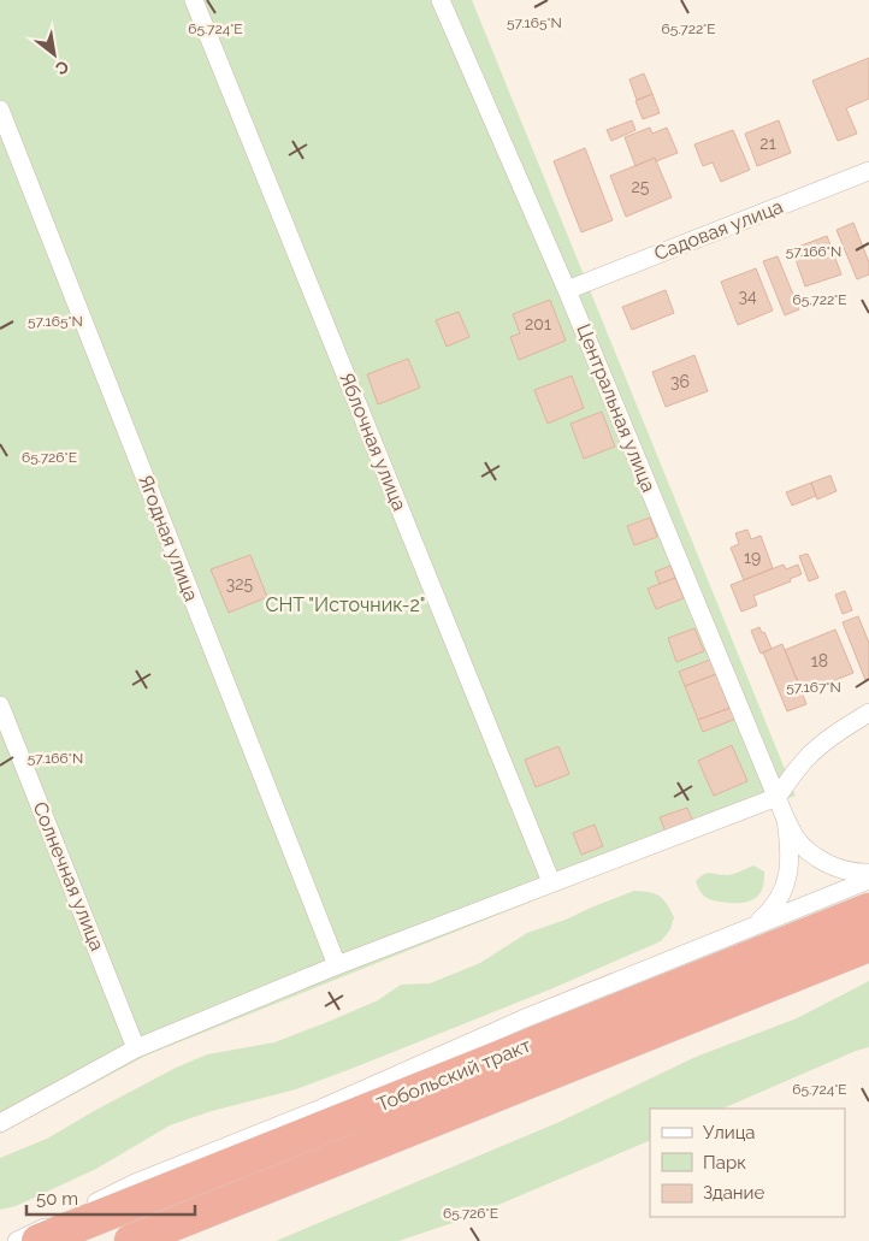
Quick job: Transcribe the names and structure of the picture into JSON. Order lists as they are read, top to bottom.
{
  "streets": {
    "highway": ["Тобольский тракт"],
    "street": [
      "Садовая улица",
      "Центральная улица",
      "Яблочная улица",
      "Ягодная улица",
      "Солнечная улица"
    ]
  },
  "crossings": [
    ["Садовая улица", "Центральная улица"]
  ],
  "parks": ["СНТ \"Источник-2\""],
  "house_numbers": [
    "21",
    "25",
    "34",
    "201",
    "36",
    "19",
    "325",
    "18"
  ],
  "legend": ["Улица", "Парк", "Здание"],
  "scale_bar": "50 m",
  "north": "bottom right",
  "coordinates": [
    "57.165°N",
    "65.724°E",
    "65.722°E",
    "57.166°N",
    "65.726°E",
    "57.167°N"
  ]
}
